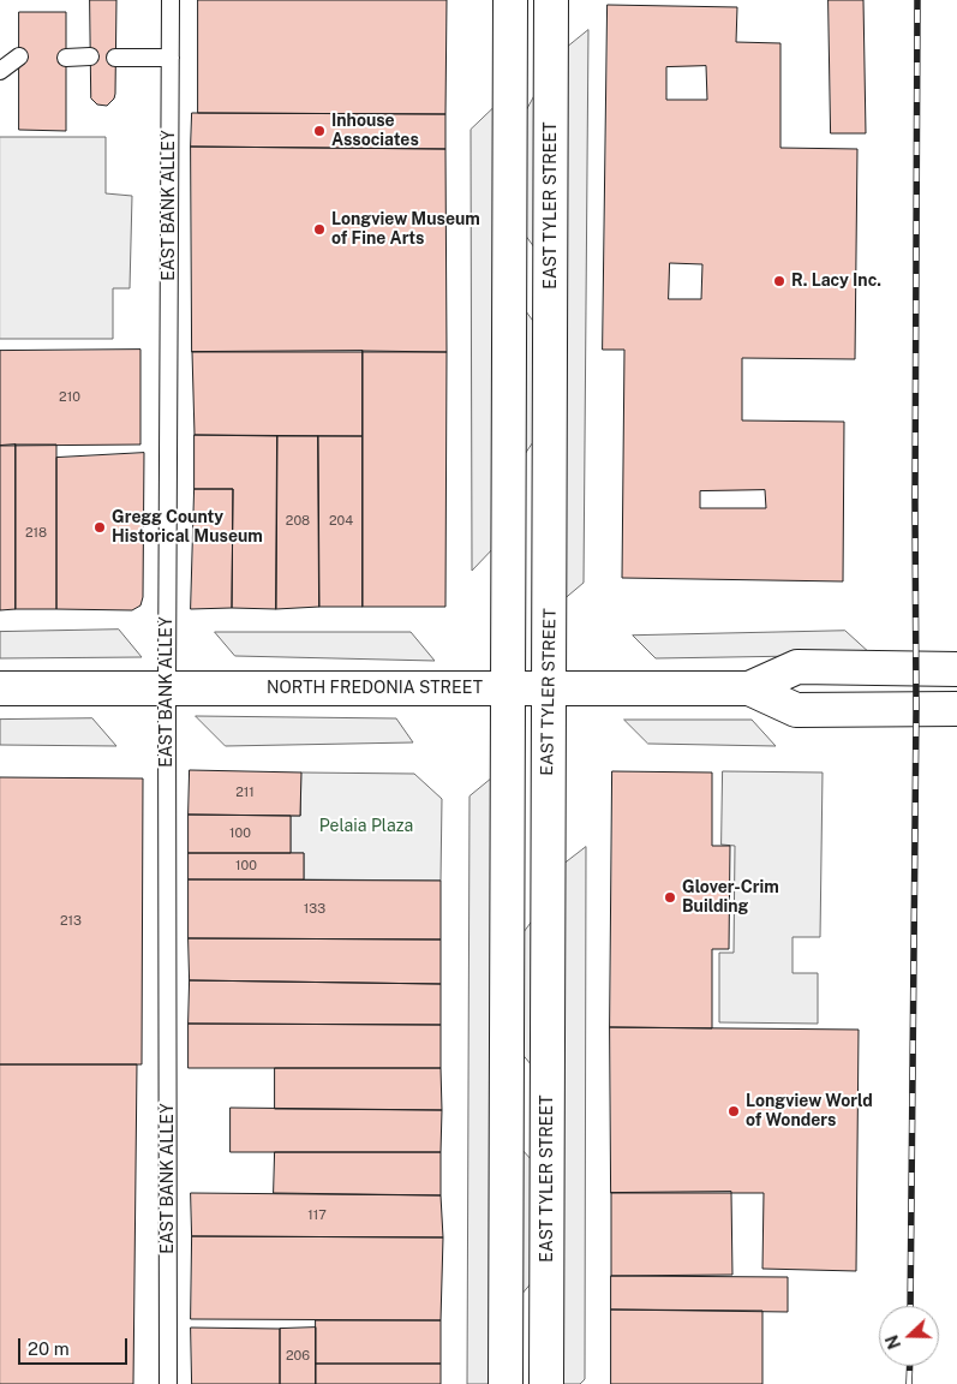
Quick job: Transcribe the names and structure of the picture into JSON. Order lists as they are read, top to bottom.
{
  "streets": {
    "street": ["EAST TYLER STREET", "NORTH FREDONIA STREET"],
    "lane": ["EAST BANK ALLEY"]
  },
  "crossings": [
    ["EAST BANK ALLEY", "NORTH FREDONIA STREET"],
    ["EAST TYLER STREET", "NORTH FREDONIA STREET"]
  ],
  "parks": ["Pelaia Plaza"],
  "places": [
    "Inhouse Associates",
    "Longview Museum of Fine Arts",
    "R. Lacy Inc.",
    "Gregg County Historical Museum",
    "Glover-Crim Building",
    "Longview World of Wonders"
  ],
  "house_numbers": [
    "210",
    "208",
    "204",
    "218",
    "211",
    "100",
    "100",
    "133",
    "213",
    "117",
    "206"
  ],
  "scale_bar": "20 m",
  "north": "left"
}
